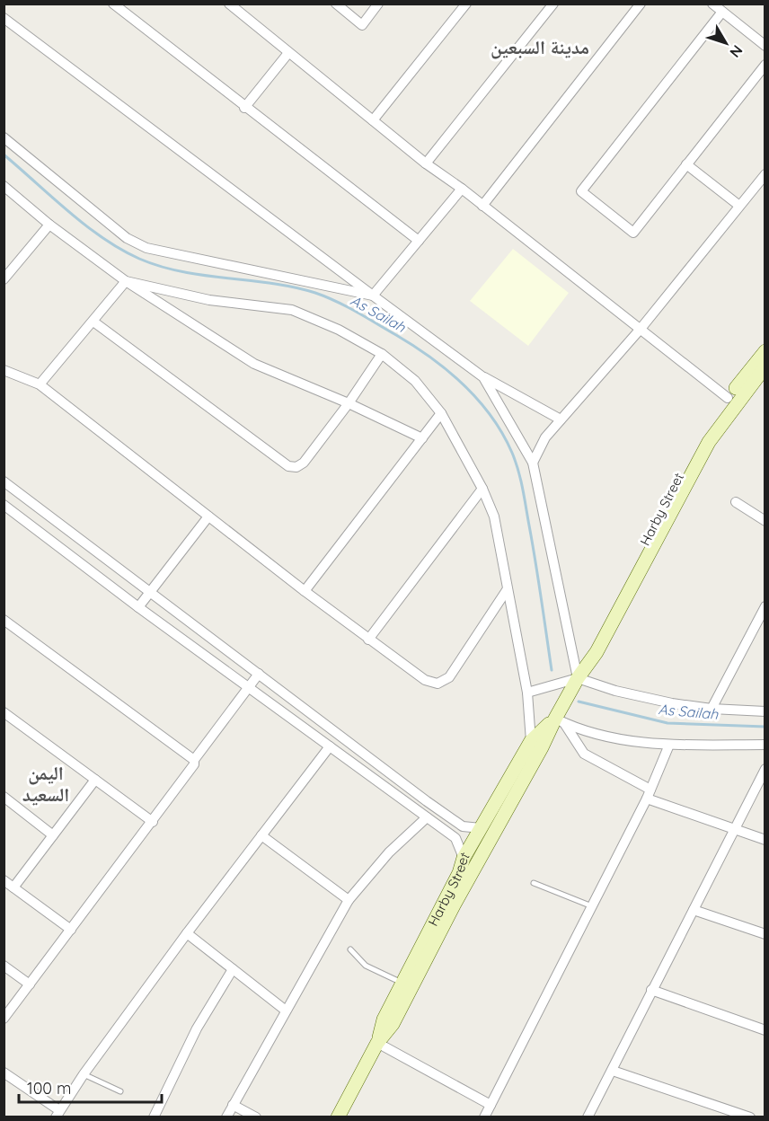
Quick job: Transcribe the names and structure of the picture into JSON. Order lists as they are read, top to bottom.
{
  "streets": {
    "street": ["Harby Street"]
  },
  "districts": ["مدينة السبعين", "اليمن السعيد"],
  "water": ["As Sailah"],
  "scale_bar": "100 m",
  "north": "bottom right"
}
